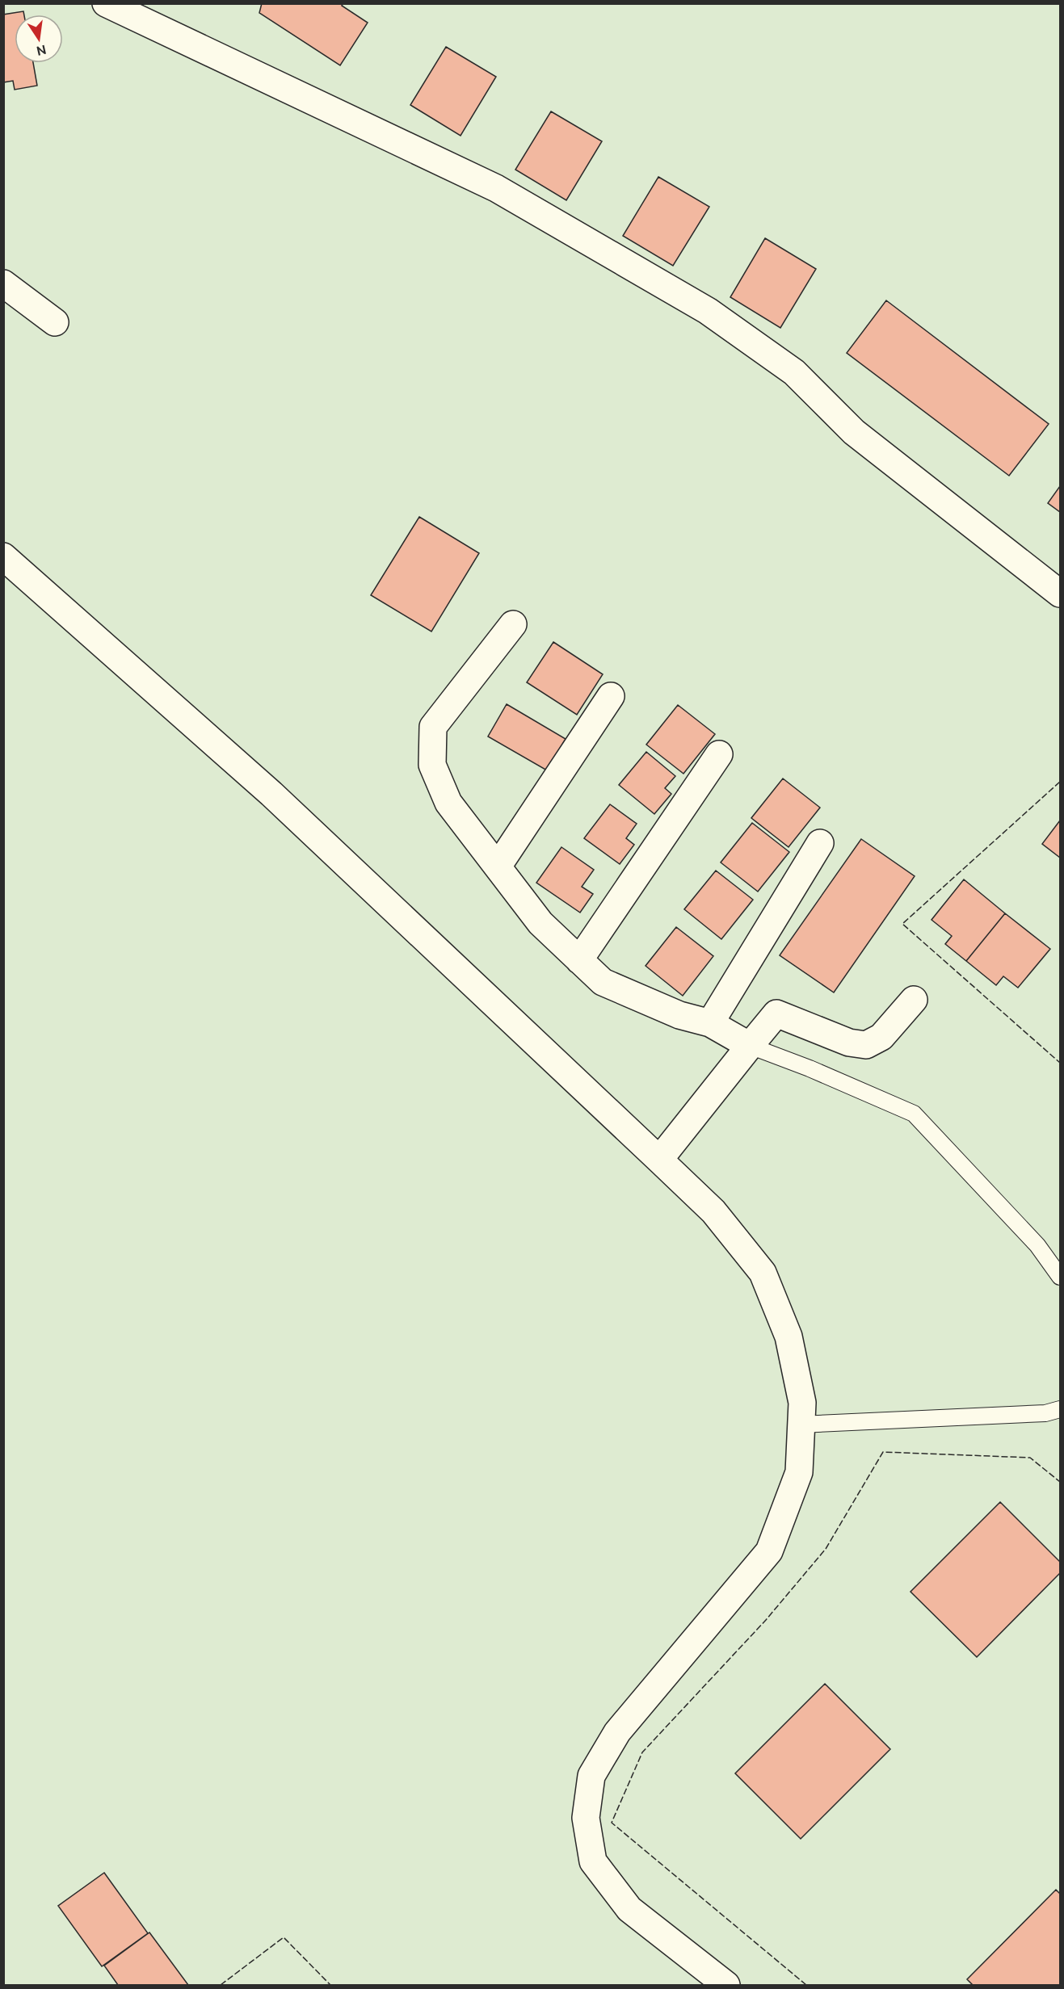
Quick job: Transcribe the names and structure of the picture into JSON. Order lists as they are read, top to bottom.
{
  "north": "bottom"
}
